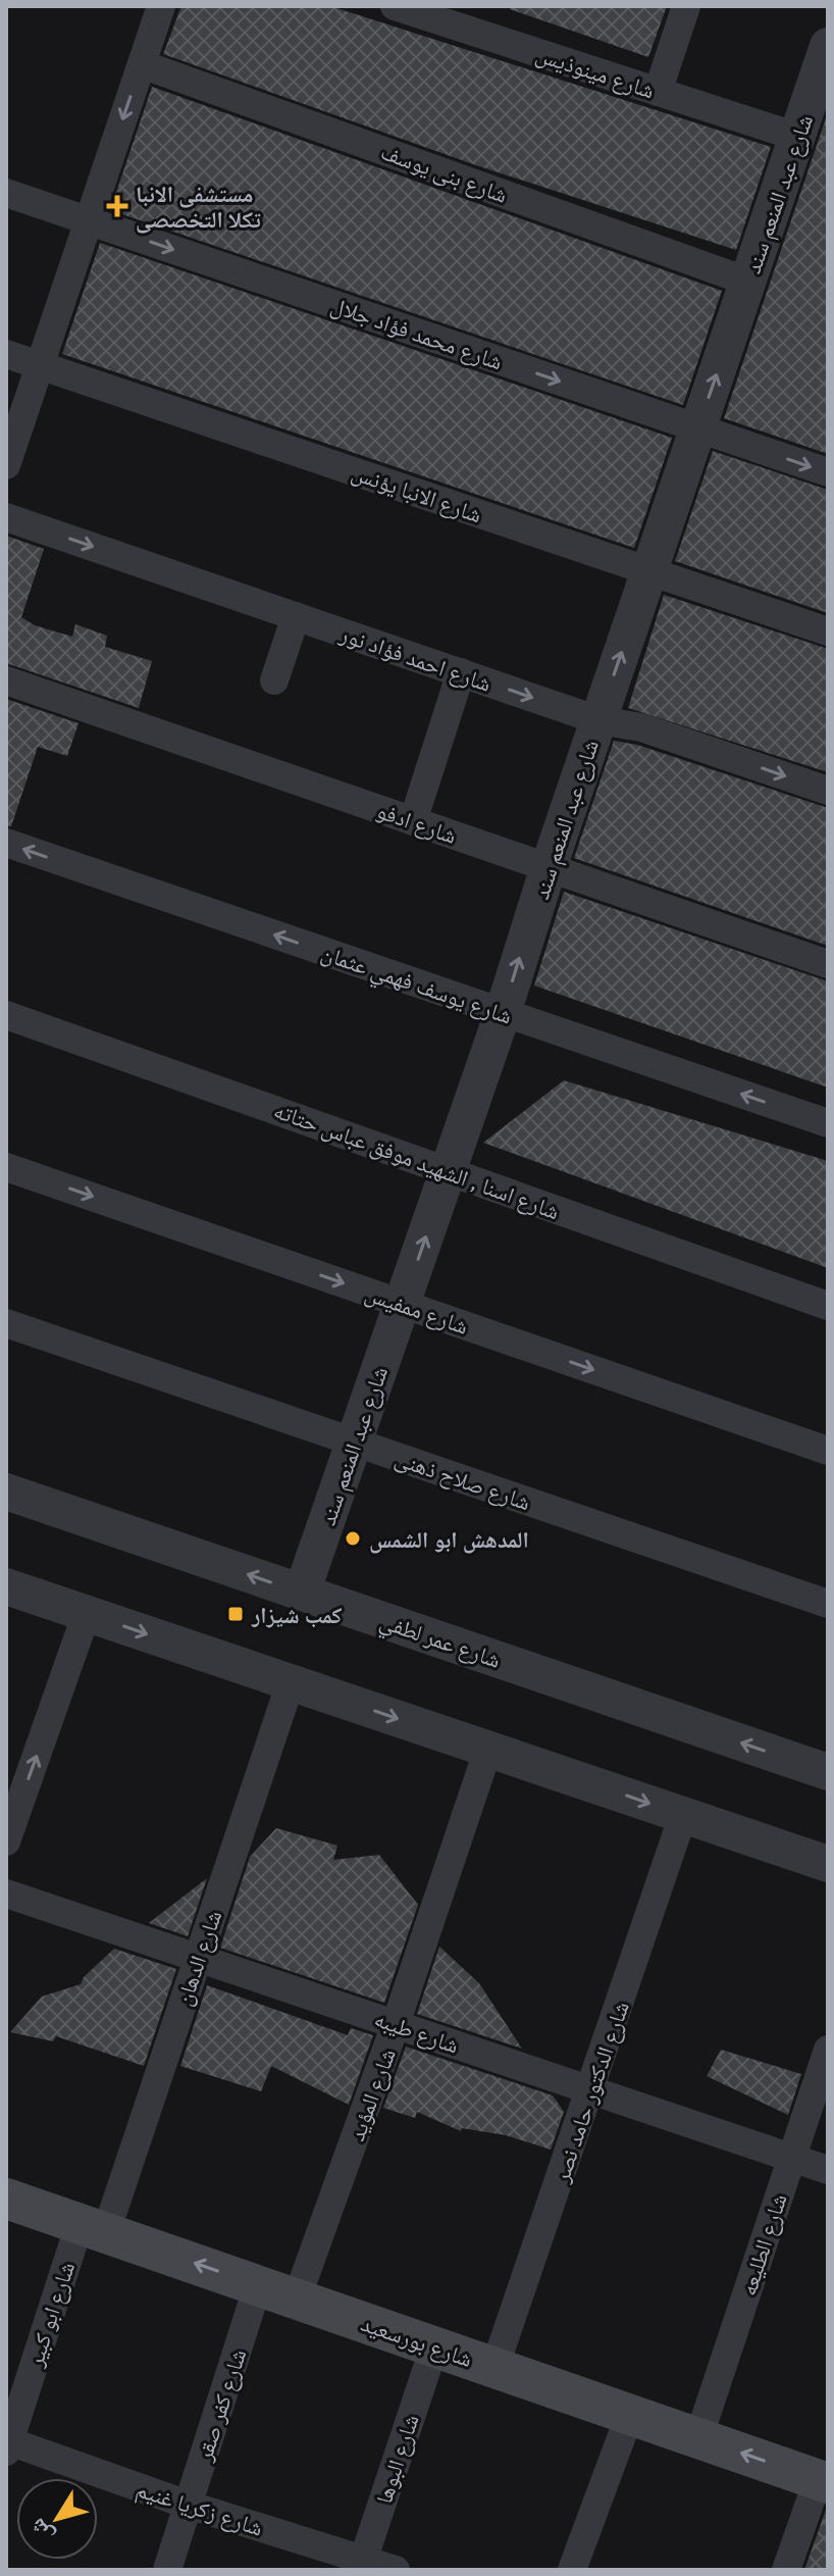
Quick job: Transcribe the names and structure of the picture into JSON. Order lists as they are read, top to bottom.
{
  "streets": {
    "main road": ["شارع بورسعيد"],
    "street": [
      "شارع مينوذيس",
      "شارع بنى يوسف",
      "شارع عبد المنعم سند",
      "شارع محمد فؤاد جلال",
      "شارع الانبا يؤنس",
      "شارع احمد فؤاد نور",
      "شارع ادفو",
      "شارع يوسف فهمي عثمان",
      "شارع اسنا , الشهيد موفق عباس حتاته",
      "شارع ممفيس",
      "شارع صلاح ذهنى",
      "شارع عمر لطفي",
      "شارع الدهان",
      "شارع طيبه",
      "شارع الدكتور حامد نصر",
      "شارع المؤيد",
      "شارع الطليعه",
      "شارع ابو كبير",
      "شارع كفر صقر",
      "شارع البوها",
      "شارع زكريا غنيم"
    ]
  },
  "crossings": [
    ["شارع مينوذيس", "شارع عبد المنعم سند"],
    ["شارع بنى يوسف", "شارع عبد المنعم سند"],
    ["شارع عبد المنعم سند", "شارع محمد فؤاد جلال"],
    ["شارع عبد المنعم سند", "شارع الانبا يؤنس"],
    ["شارع عبد المنعم سند", "شارع احمد فؤاد نور"],
    ["شارع عبد المنعم سند", "شارع ادفو"],
    ["شارع عبد المنعم سند", "شارع يوسف فهمي عثمان"],
    ["شارع عبد المنعم سند", "شارع اسنا , الشهيد موفق عباس حتاته"],
    ["شارع عبد المنعم سند", "شارع ممفيس"],
    ["شارع عبد المنعم سند", "شارع صلاح ذهنى"],
    ["شارع عبد المنعم سند", "شارع عمر لطفي"],
    ["شارع الدهان", "شارع طيبه"],
    ["شارع الدهان", "شارع ابو كبير"],
    ["شارع الدهان", "شارع بورسعيد"],
    ["شارع طيبه", "شارع الدكتور حامد نصر"],
    ["شارع طيبه", "شارع المؤيد"],
    ["شارع طيبه", "شارع الطليعه"],
    ["شارع الدكتور حامد نصر", "شارع بورسعيد"],
    ["شارع المؤيد", "شارع بورسعيد"],
    ["شارع الطليعه", "شارع بورسعيد"],
    ["شارع ابو كبير", "شارع بورسعيد"],
    ["شارع ابو كبير", "شارع زكريا غنيم"],
    ["شارع بورسعيد", "شارع كفر صقر"],
    ["شارع بورسعيد", "شارع البوها"],
    ["شارع كفر صقر", "شارع زكريا غنيم"],
    ["شارع البوها", "شارع زكريا غنيم"]
  ],
  "one_way": [
    "شارع عبد المنعم سند",
    "شارع محمد فؤاد جلال",
    "شارع احمد فؤاد نور",
    "شارع يوسف فهمي عثمان",
    "شارع ممفيس",
    "شارع بورسعيد"
  ],
  "places": {
    "health": ["مستشفى الانبا تكلا التخصصى"],
    "other": ["المدهش ابو الشمس"],
    "transit": ["كمب شيزار"]
  },
  "north": "bottom left"
}
